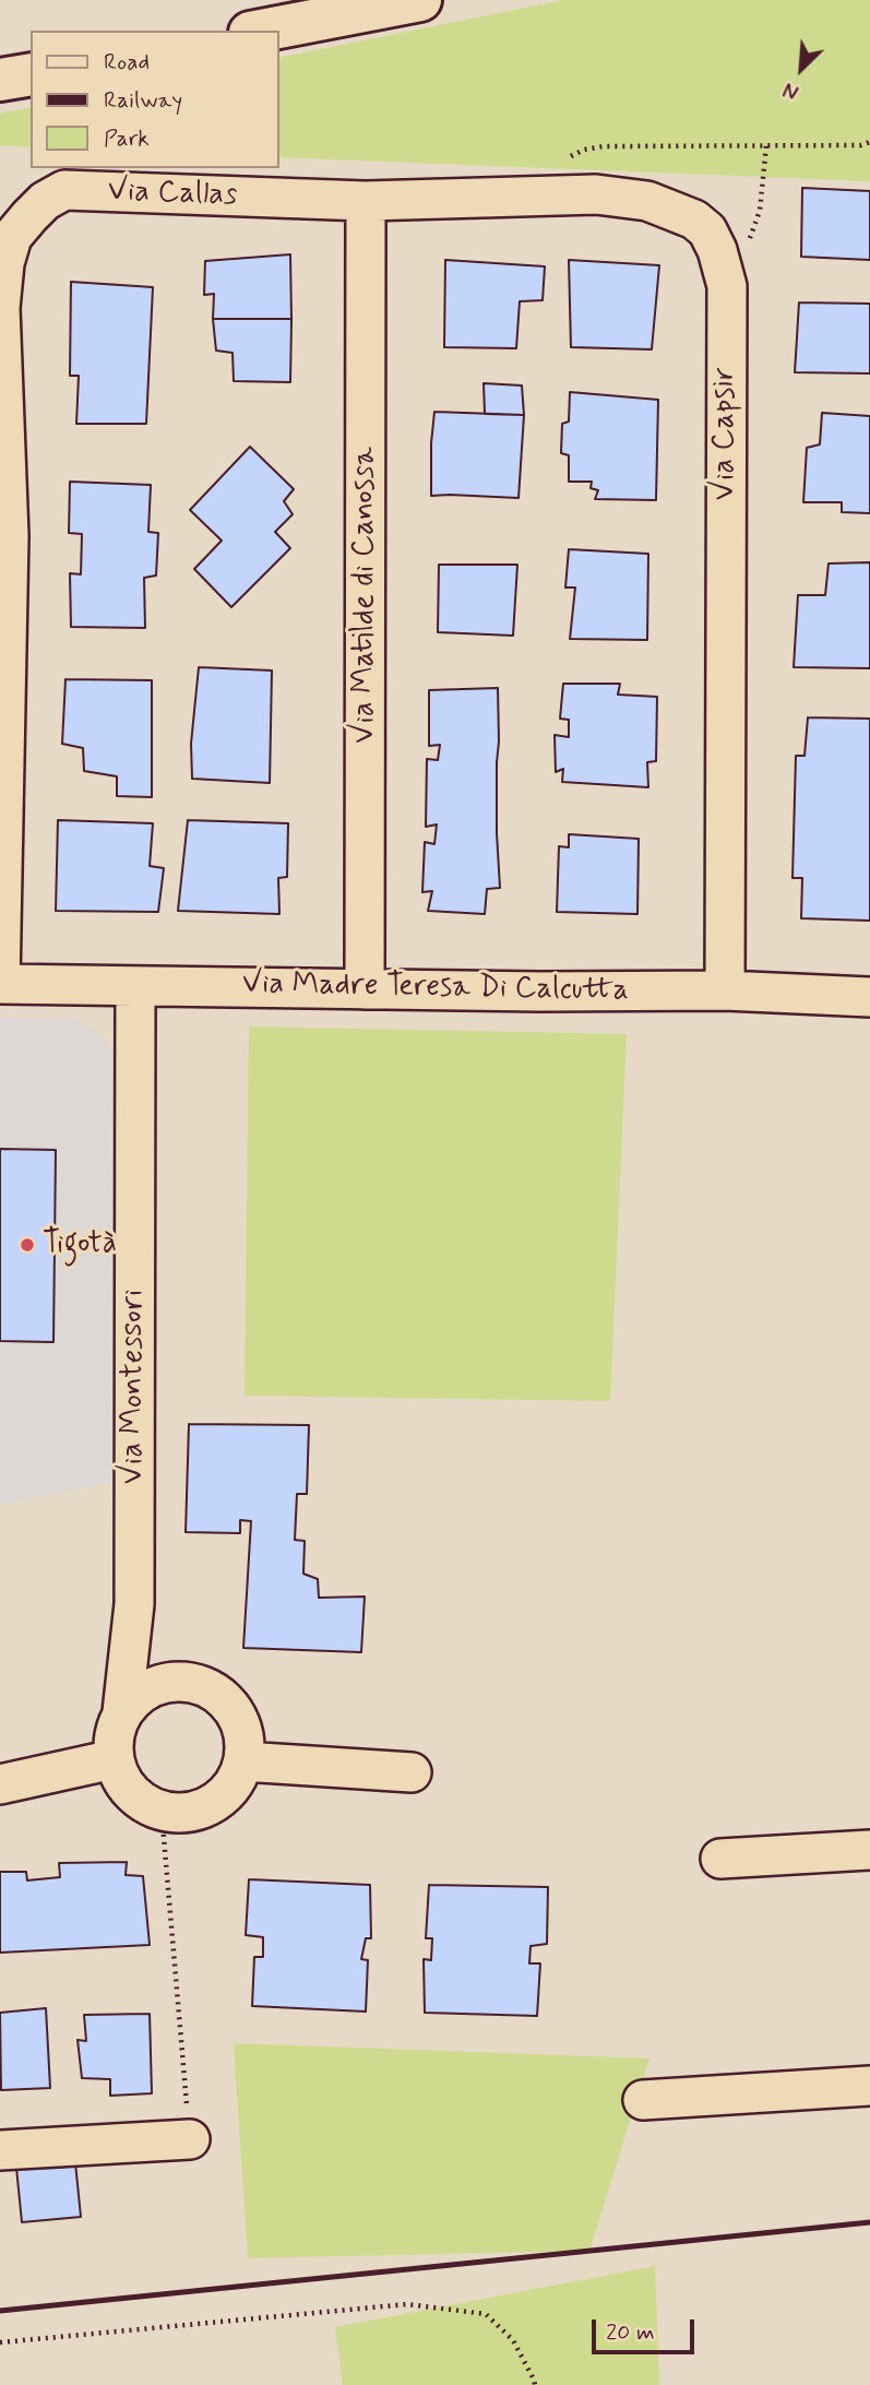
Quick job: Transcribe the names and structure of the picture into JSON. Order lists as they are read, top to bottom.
{
  "streets": {
    "street": [
      "Via Callas",
      "Via Capsir",
      "Via Matilde di Canossa",
      "Via Madre Teresa Di Calcutta",
      "Via Montessori"
    ]
  },
  "crossings": [
    ["Via Callas", "Via Capsir"],
    ["Via Callas", "Via Matilde di Canossa"],
    ["Via Callas", "Via Madre Teresa Di Calcutta"],
    ["Via Capsir", "Via Matilde di Canossa"],
    ["Via Capsir", "Via Madre Teresa Di Calcutta"],
    ["Via Matilde di Canossa", "Via Madre Teresa Di Calcutta"],
    ["Via Madre Teresa Di Calcutta", "Via Montessori"]
  ],
  "places": ["Tigotà"],
  "legend": ["Road", "Railway", "Park"],
  "scale_bar": "20 m",
  "north": "bottom left"
}
